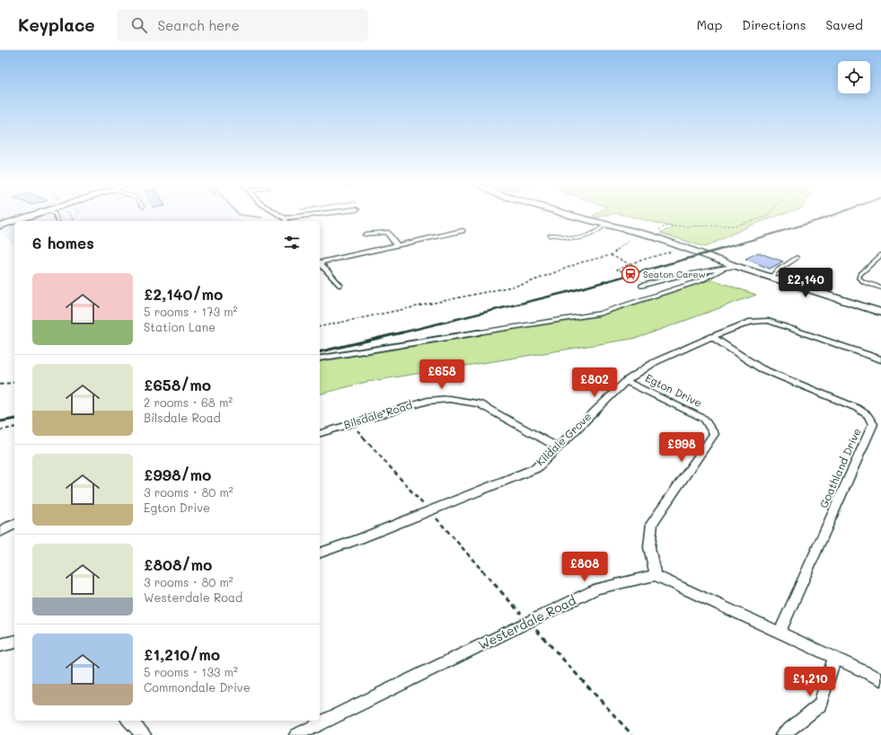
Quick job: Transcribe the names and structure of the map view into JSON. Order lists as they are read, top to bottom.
{
  "streets": {
    "street": [
      "Egton Drive",
      "Bilsdale Road",
      "Kildale Grove",
      "Goathland Drive",
      "Westerdale Road"
    ]
  },
  "crossings": [
    ["Egton Drive", "Kildale Grove"],
    ["Egton Drive", "Westerdale Road"],
    ["Bilsdale Road", "Kildale Grove"],
    ["Kildale Grove", "Goathland Drive"]
  ],
  "places": {
    "station": ["Seaton Carew"]
  },
  "page": {
    "header": "Keyplace",
    "search": "Search here",
    "nav": ["Map", "Directions", "Saved"],
    "heading": "6 homes",
    "list": [
      {
        "name": "£2,140/mo",
        "note": "5 rooms · 173 m² · Station Lane"
      },
      {
        "name": "£658/mo",
        "note": "2 rooms · 68 m² · Bilsdale Road"
      },
      {
        "name": "£998/mo",
        "note": "3 rooms · 80 m² · Egton Drive"
      },
      {
        "name": "£808/mo",
        "note": "3 rooms · 80 m² · Westerdale Road"
      },
      {
        "name": "£1,210/mo",
        "note": "5 rooms · 133 m² · Commondale Drive"
      }
    ],
    "price": [
      "£2,140",
      "£658",
      "£802",
      "£998",
      "£808",
      "£1,210"
    ]
  }
}
